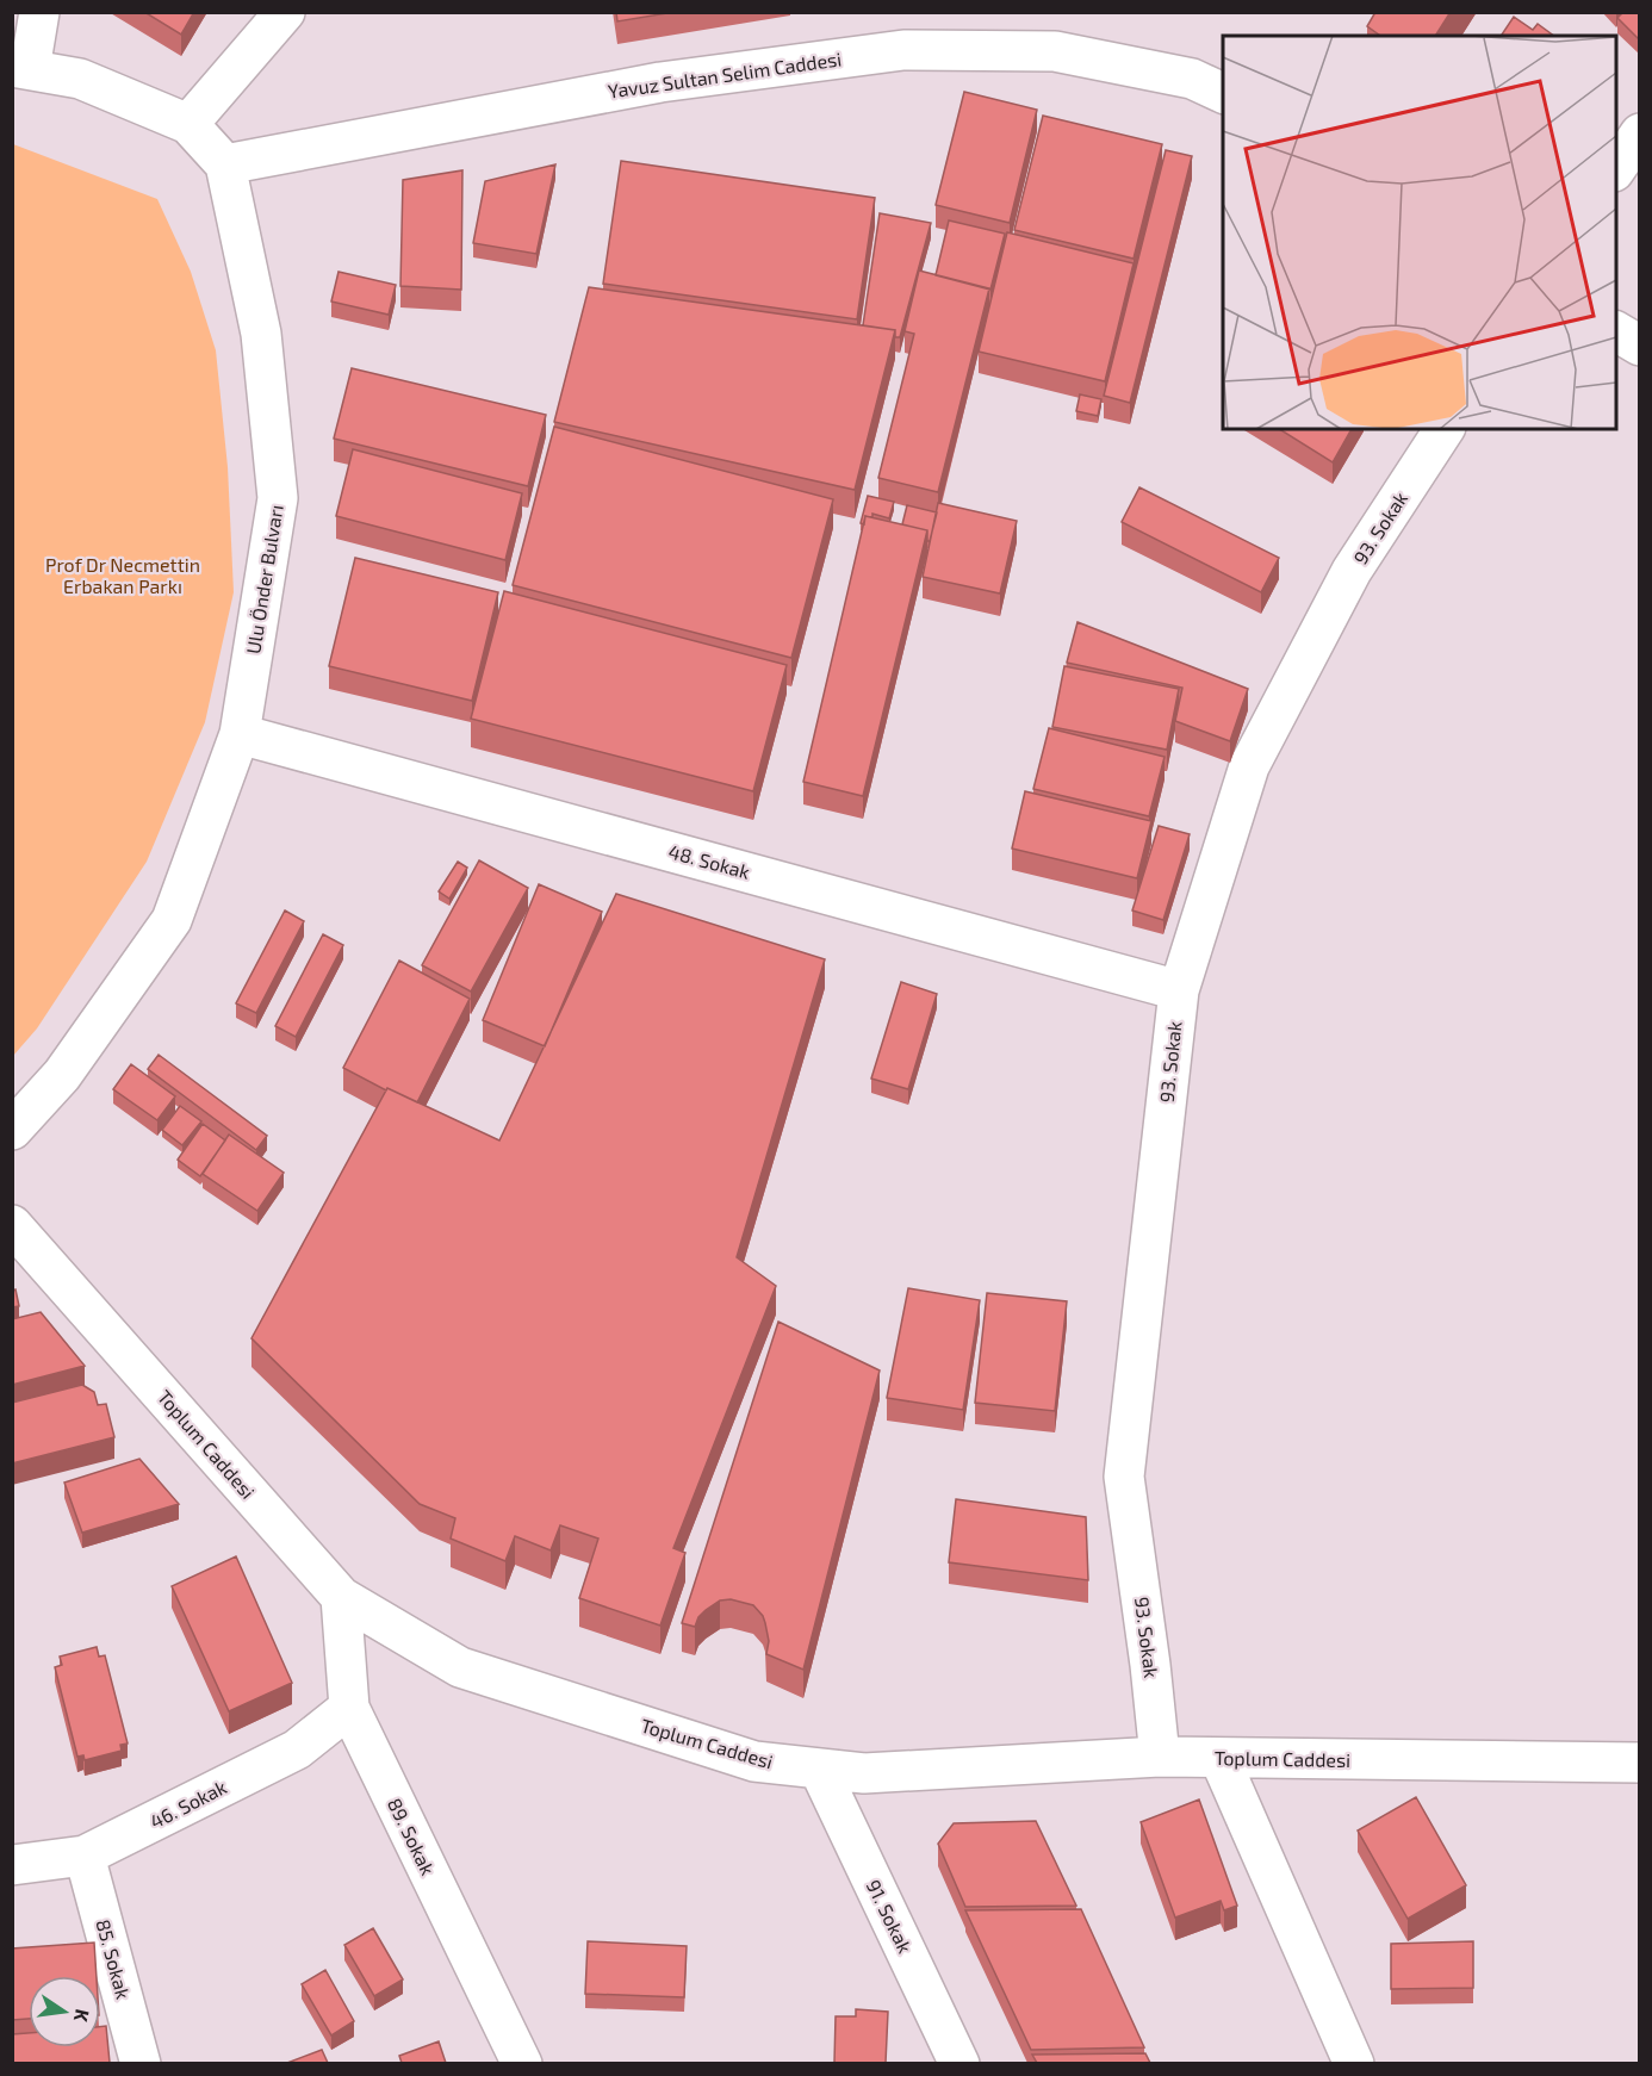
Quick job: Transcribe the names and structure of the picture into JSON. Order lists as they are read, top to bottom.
{
  "streets": {
    "street": [
      "Yavuz Sultan Selim Caddesi",
      "93. Sokak",
      "Ulu Önder Bulvarı",
      "48. Sokak",
      "Toplum Caddesi",
      "46. Sokak",
      "89. Sokak",
      "91. Sokak",
      "85. Sokak"
    ]
  },
  "crossings": [
    ["Yavuz Sultan Selim Caddesi", "Ulu Önder Bulvarı"],
    ["93. Sokak", "48. Sokak"],
    ["93. Sokak", "Toplum Caddesi"],
    ["Ulu Önder Bulvarı", "48. Sokak"],
    ["Toplum Caddesi", "89. Sokak"],
    ["Toplum Caddesi", "91. Sokak"],
    ["46. Sokak", "89. Sokak"],
    ["46. Sokak", "85. Sokak"]
  ],
  "parks": ["Prof Dr Necmettin Erbakan Parkı"],
  "north": "right"
}
